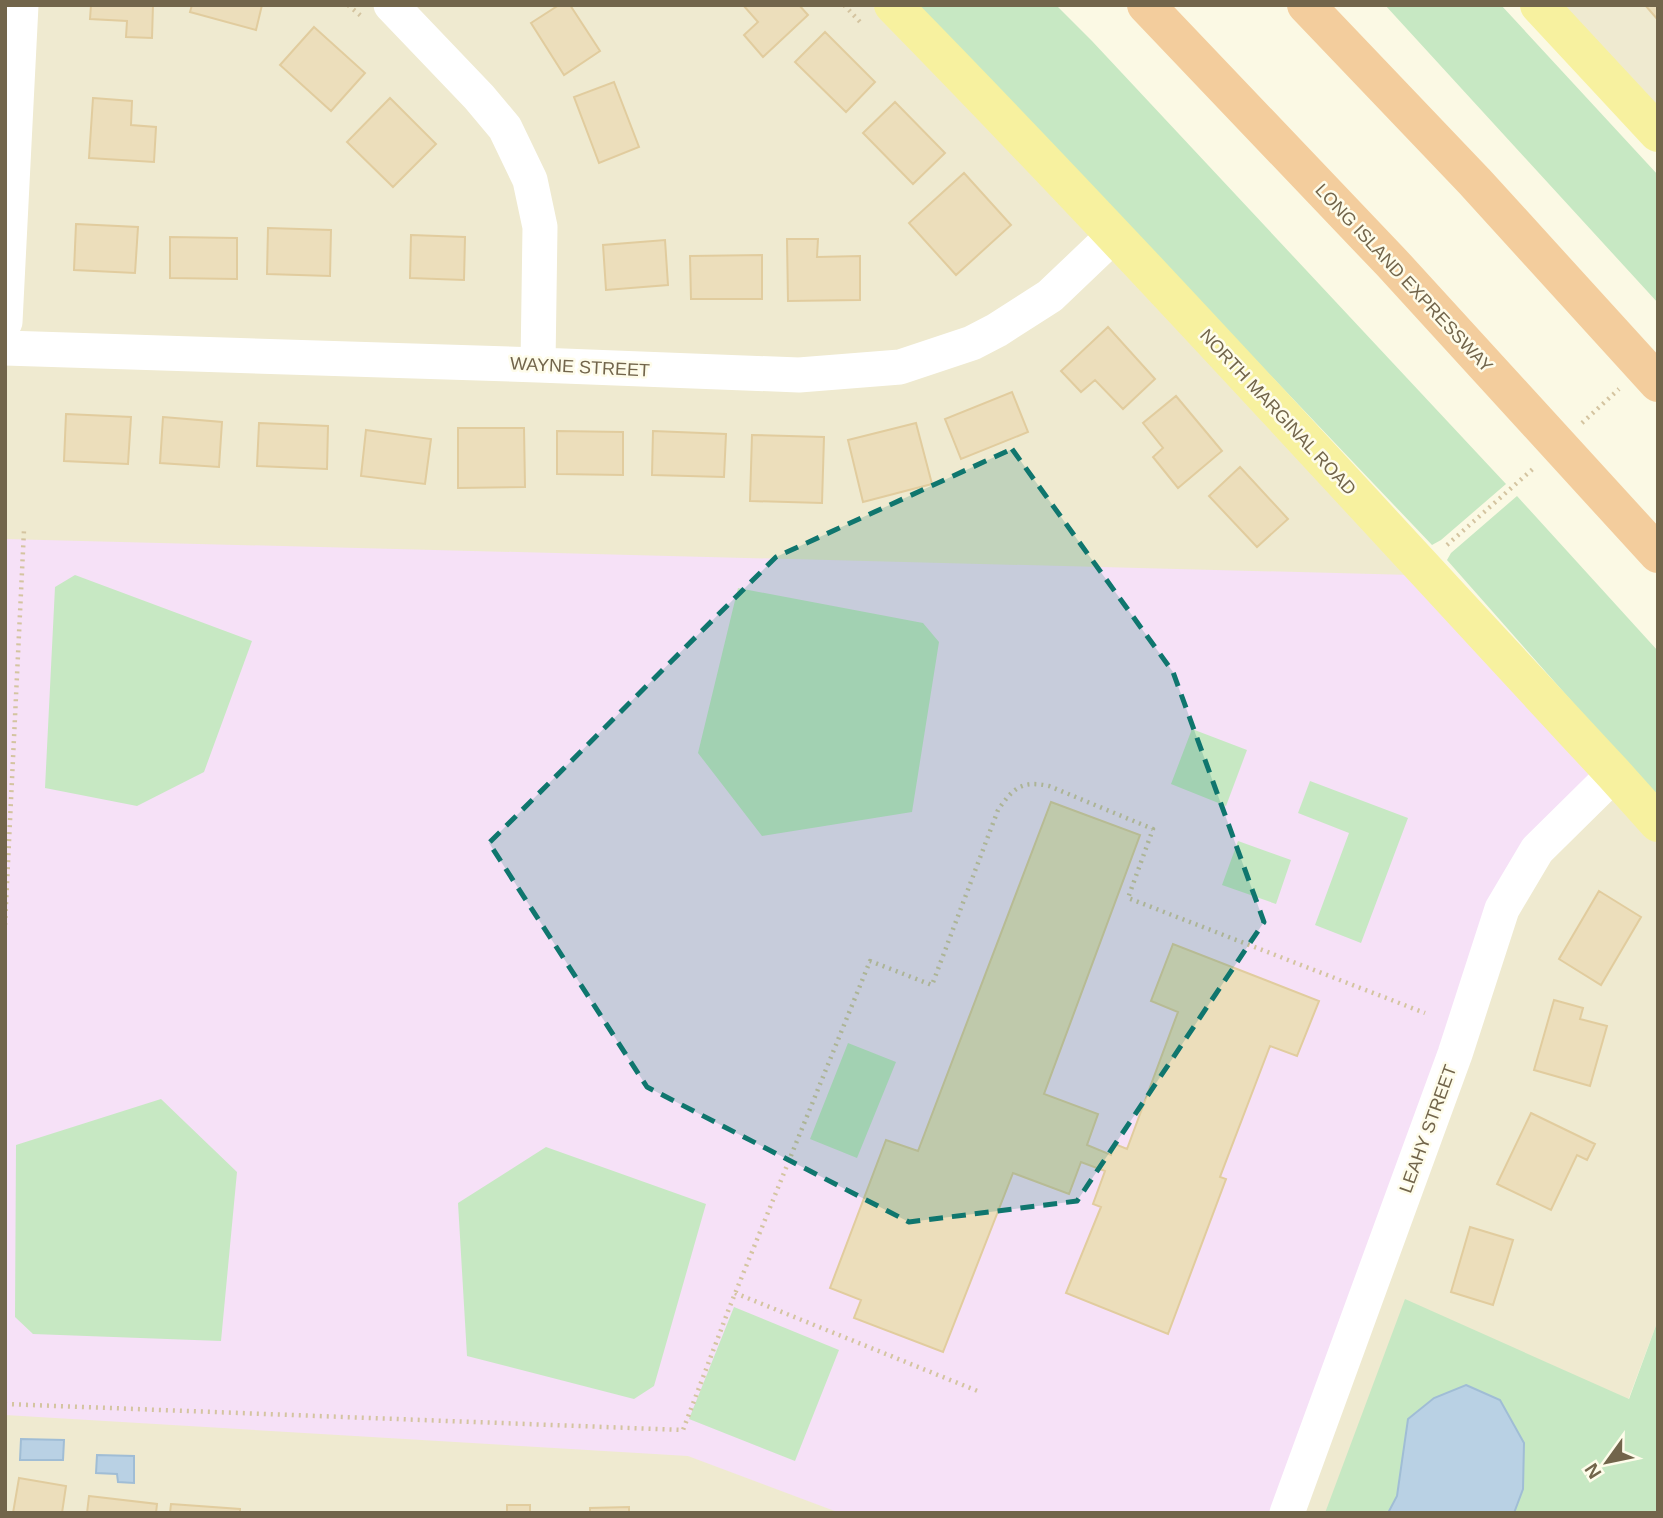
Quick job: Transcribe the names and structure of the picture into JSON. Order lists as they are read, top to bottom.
{
  "streets": {
    "highway": ["LONG ISLAND EXPRESSWAY"],
    "main road": ["NORTH MARGINAL ROAD"],
    "street": ["WAYNE STREET", "LEAHY STREET"]
  },
  "crossings": [
    ["WAYNE STREET", "NORTH MARGINAL ROAD"],
    ["NORTH MARGINAL ROAD", "LEAHY STREET"]
  ],
  "north": "bottom left"
}
